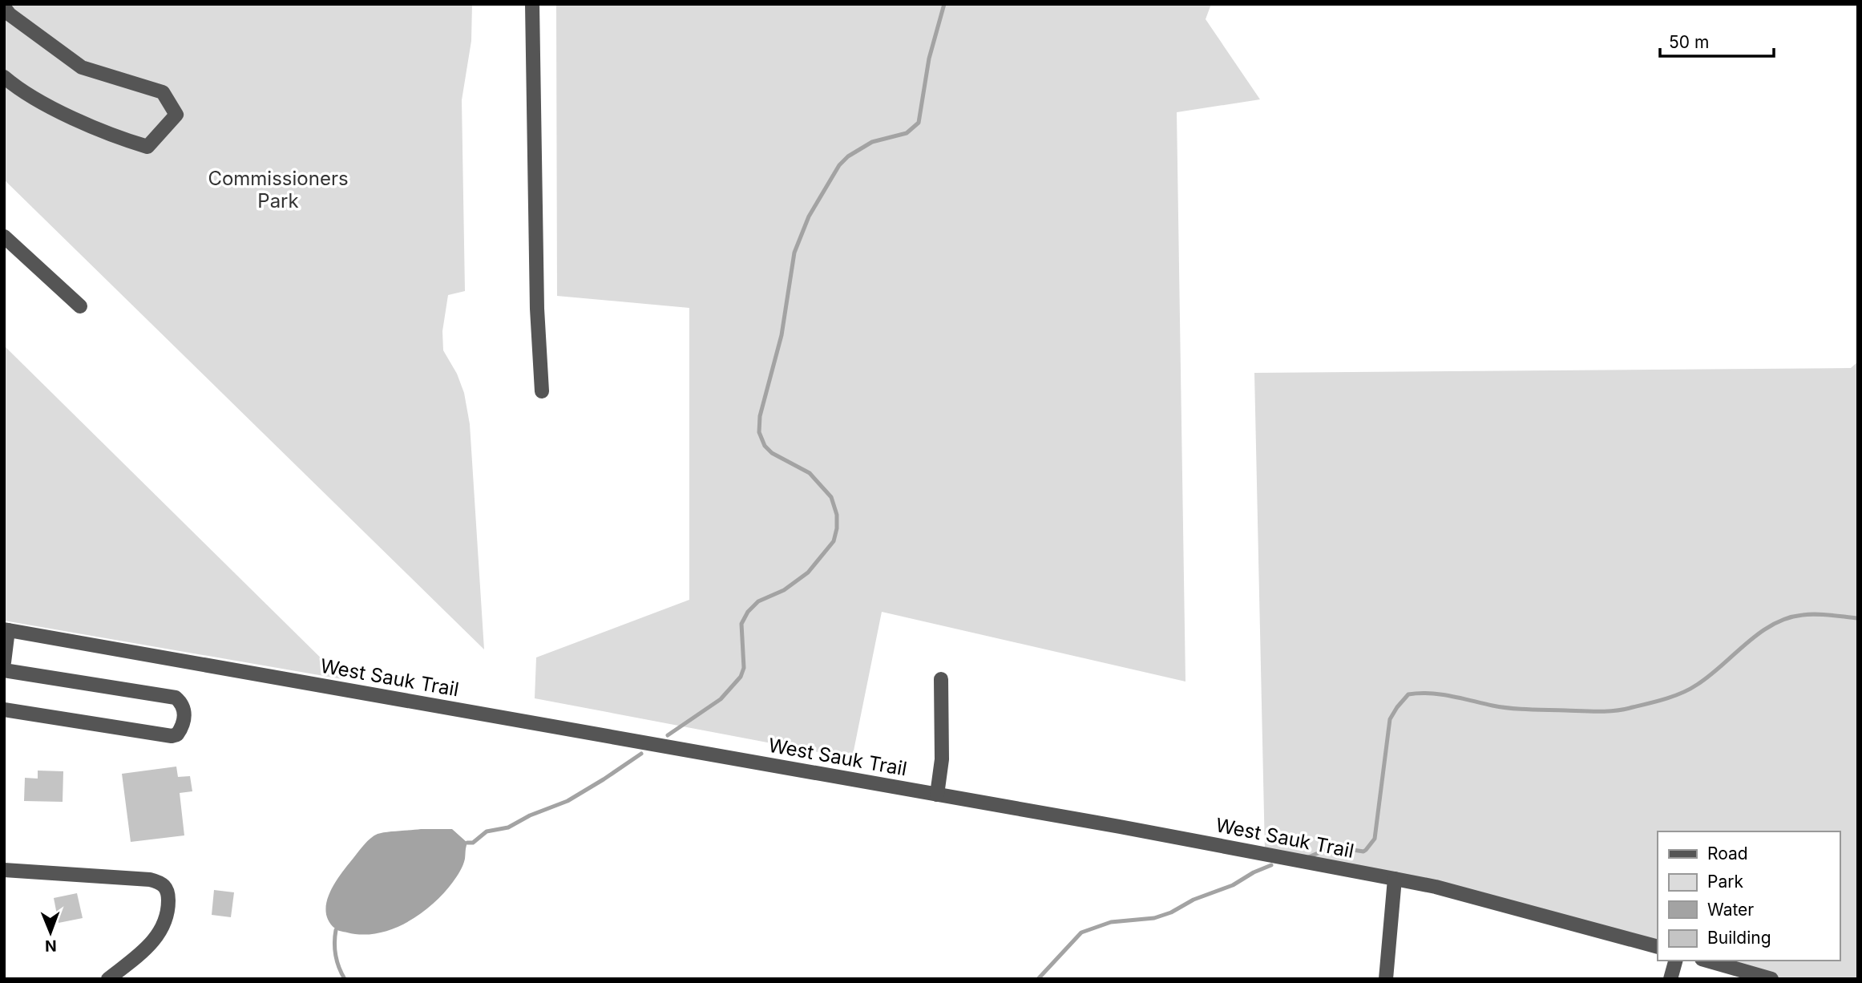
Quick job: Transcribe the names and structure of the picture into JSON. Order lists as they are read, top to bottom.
{
  "streets": {
    "street": ["West Sauk Trail"]
  },
  "parks": ["Commissioners Park"],
  "legend": [
    "Road",
    "Park",
    "Water",
    "Building"
  ],
  "scale_bar": "50 m",
  "north": "bottom"
}
